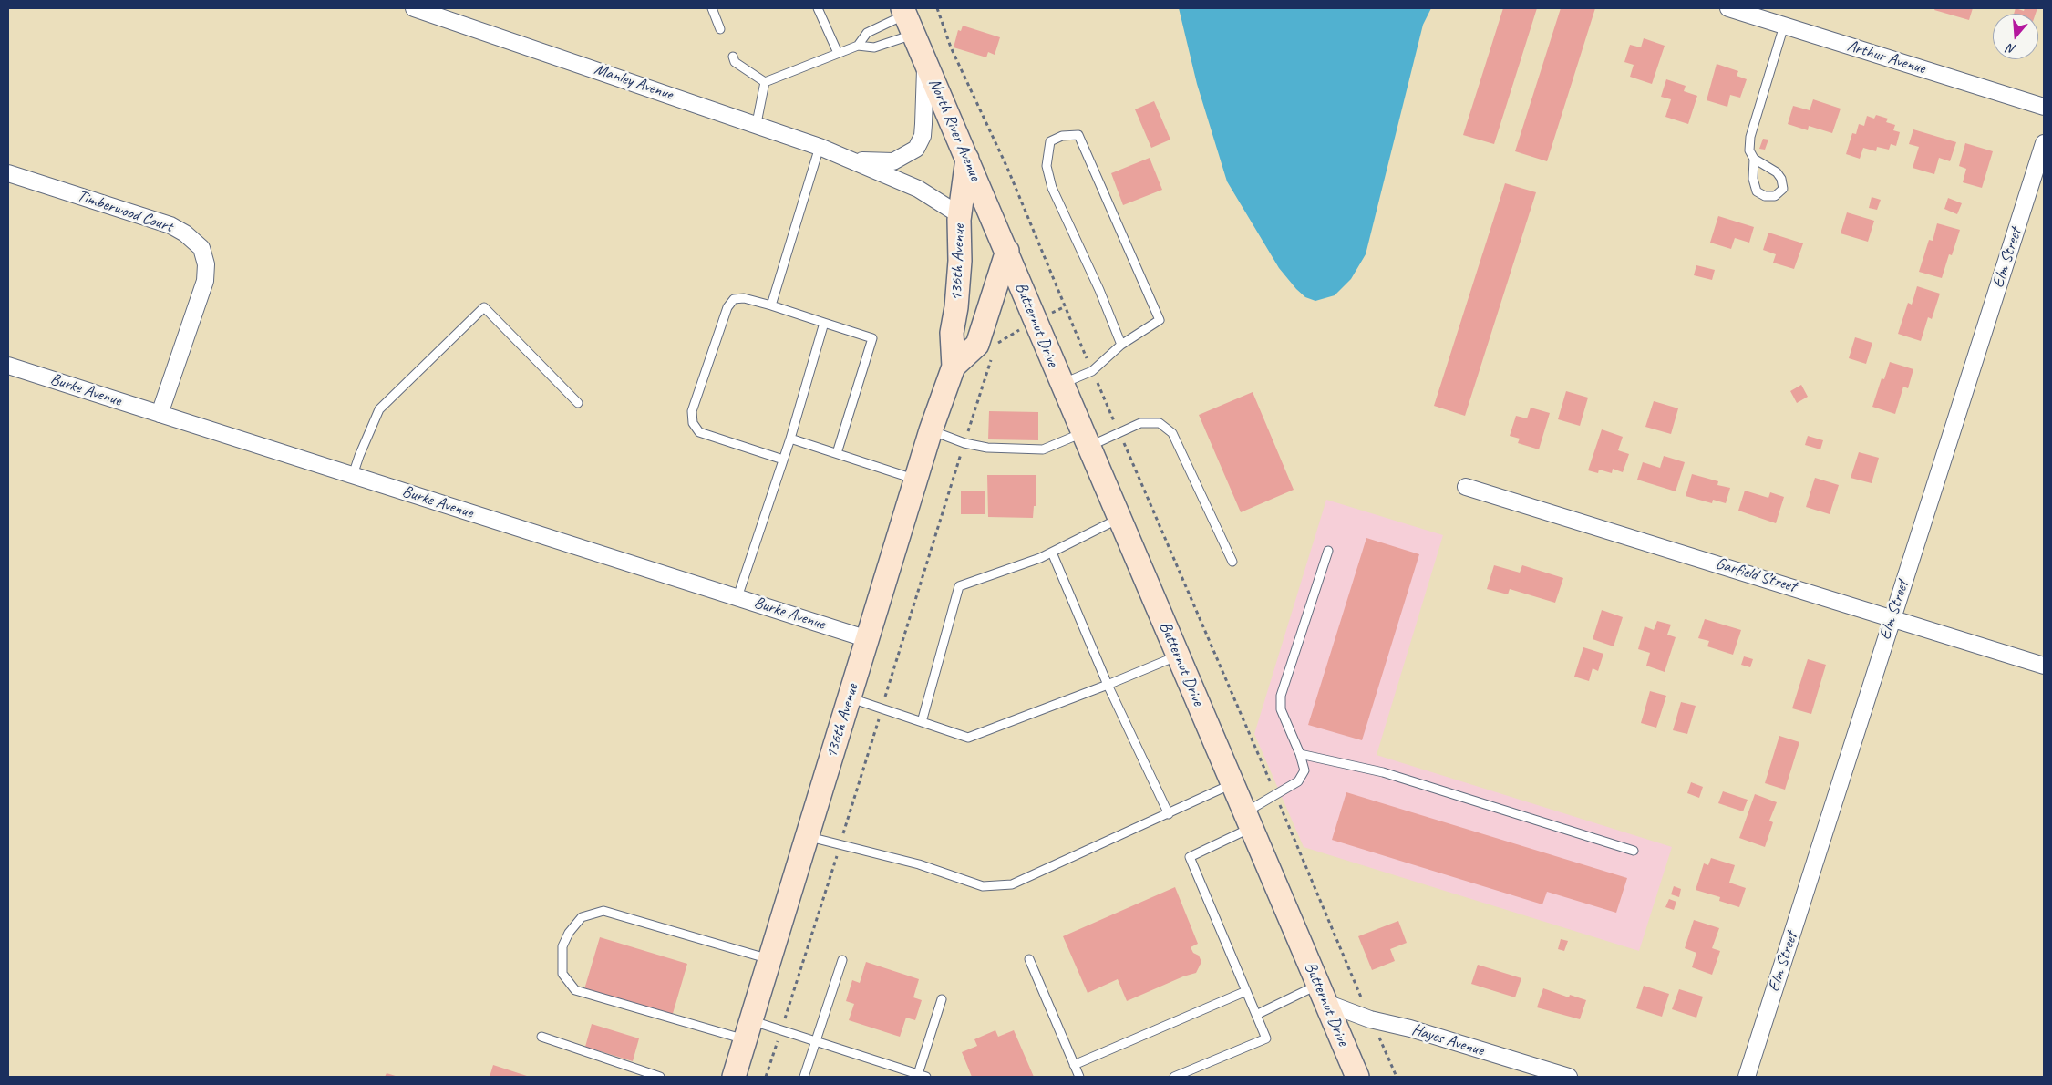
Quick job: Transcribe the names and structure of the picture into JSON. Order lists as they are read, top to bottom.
{
  "streets": {
    "main road": ["North River Avenue", "136th Avenue", "Butternut Drive"],
    "street": [
      "Arthur Avenue",
      "Manley Avenue",
      "Timberwood Court",
      "Elm Street",
      "Burke Avenue",
      "Garfield Street",
      "Hayes Avenue"
    ]
  },
  "crossings": [
    ["Manley Avenue", "North River Avenue"],
    ["Manley Avenue", "136th Avenue"],
    ["North River Avenue", "136th Avenue"],
    ["North River Avenue", "Butternut Drive"],
    ["Timberwood Court", "Burke Avenue"],
    ["Elm Street", "Garfield Street"],
    ["136th Avenue", "Butternut Drive"],
    ["136th Avenue", "Burke Avenue"],
    ["Butternut Drive", "Hayes Avenue"]
  ],
  "north": "bottom"
}
